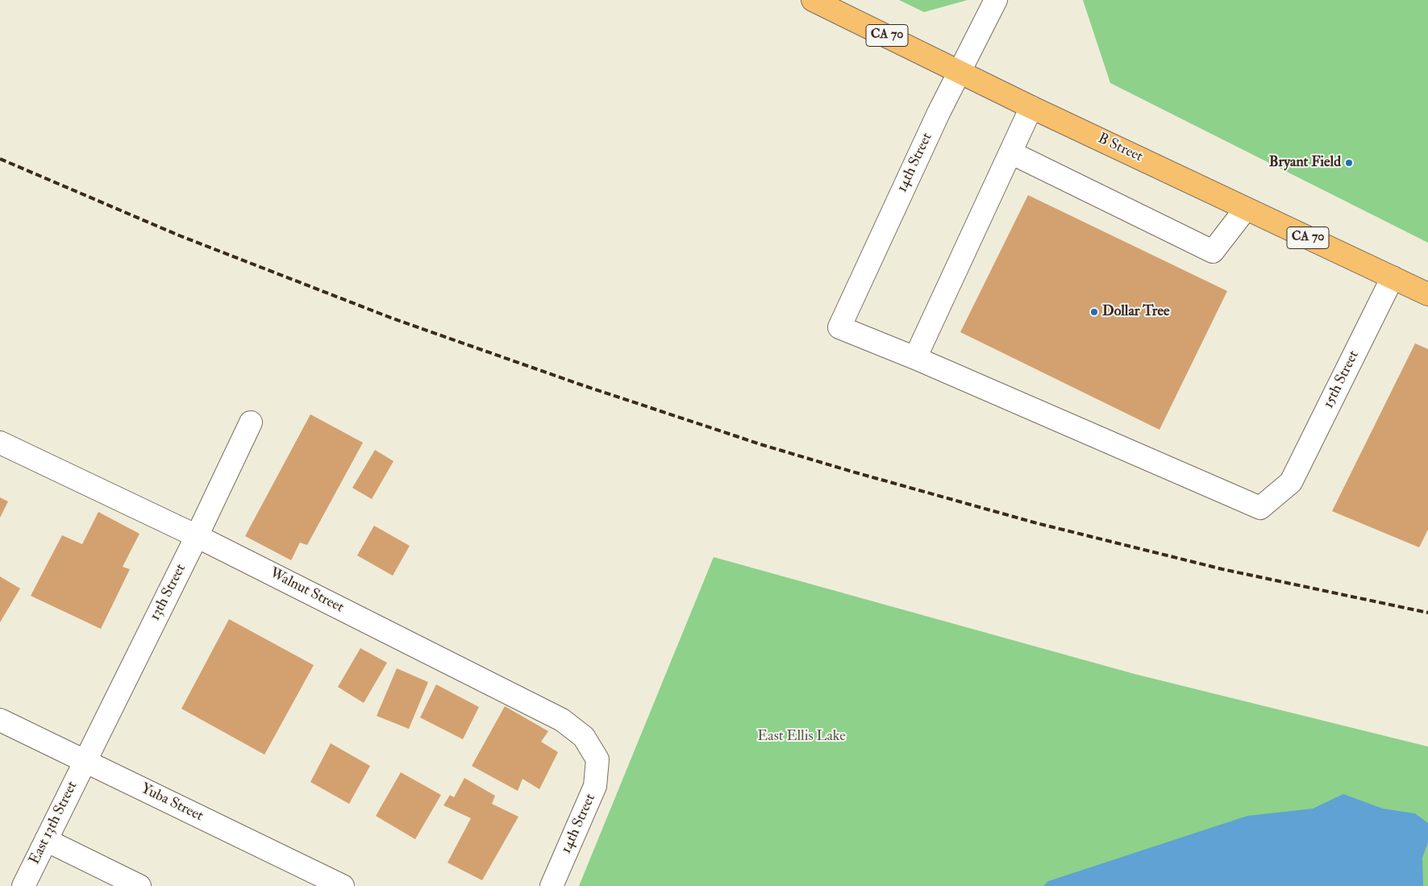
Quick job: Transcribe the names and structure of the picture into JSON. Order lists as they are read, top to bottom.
{
  "streets": {
    "highway": ["CA 70", "B Street"],
    "street": [
      "14th Street",
      "15th Street",
      "Walnut Street",
      "13th Street",
      "Yuba Street",
      "East 13th Street"
    ]
  },
  "crossings": [
    ["B Street", "14th Street"],
    ["B Street", "15th Street"],
    ["14th Street", "15th Street"],
    ["14th Street", "Walnut Street"],
    ["Walnut Street", "13th Street"],
    ["13th Street", "Yuba Street"],
    ["13th Street", "East 13th Street"],
    ["Yuba Street", "East 13th Street"]
  ],
  "parks": ["East Ellis Lake"],
  "places": ["Bryant Field", "Dollar Tree"]
}
